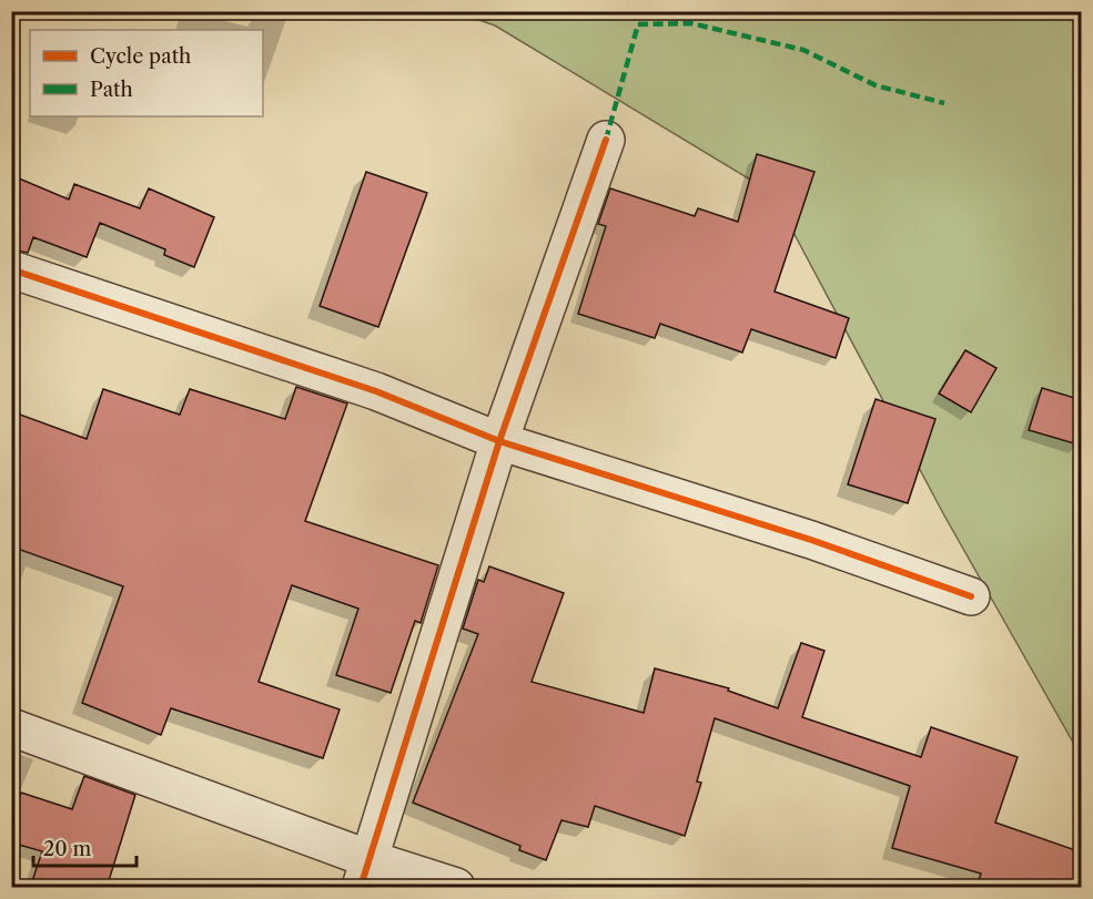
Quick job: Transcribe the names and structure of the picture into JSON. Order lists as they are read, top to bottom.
{
  "legend": ["Cycle path", "Path"],
  "scale_bar": "20 m"
}
